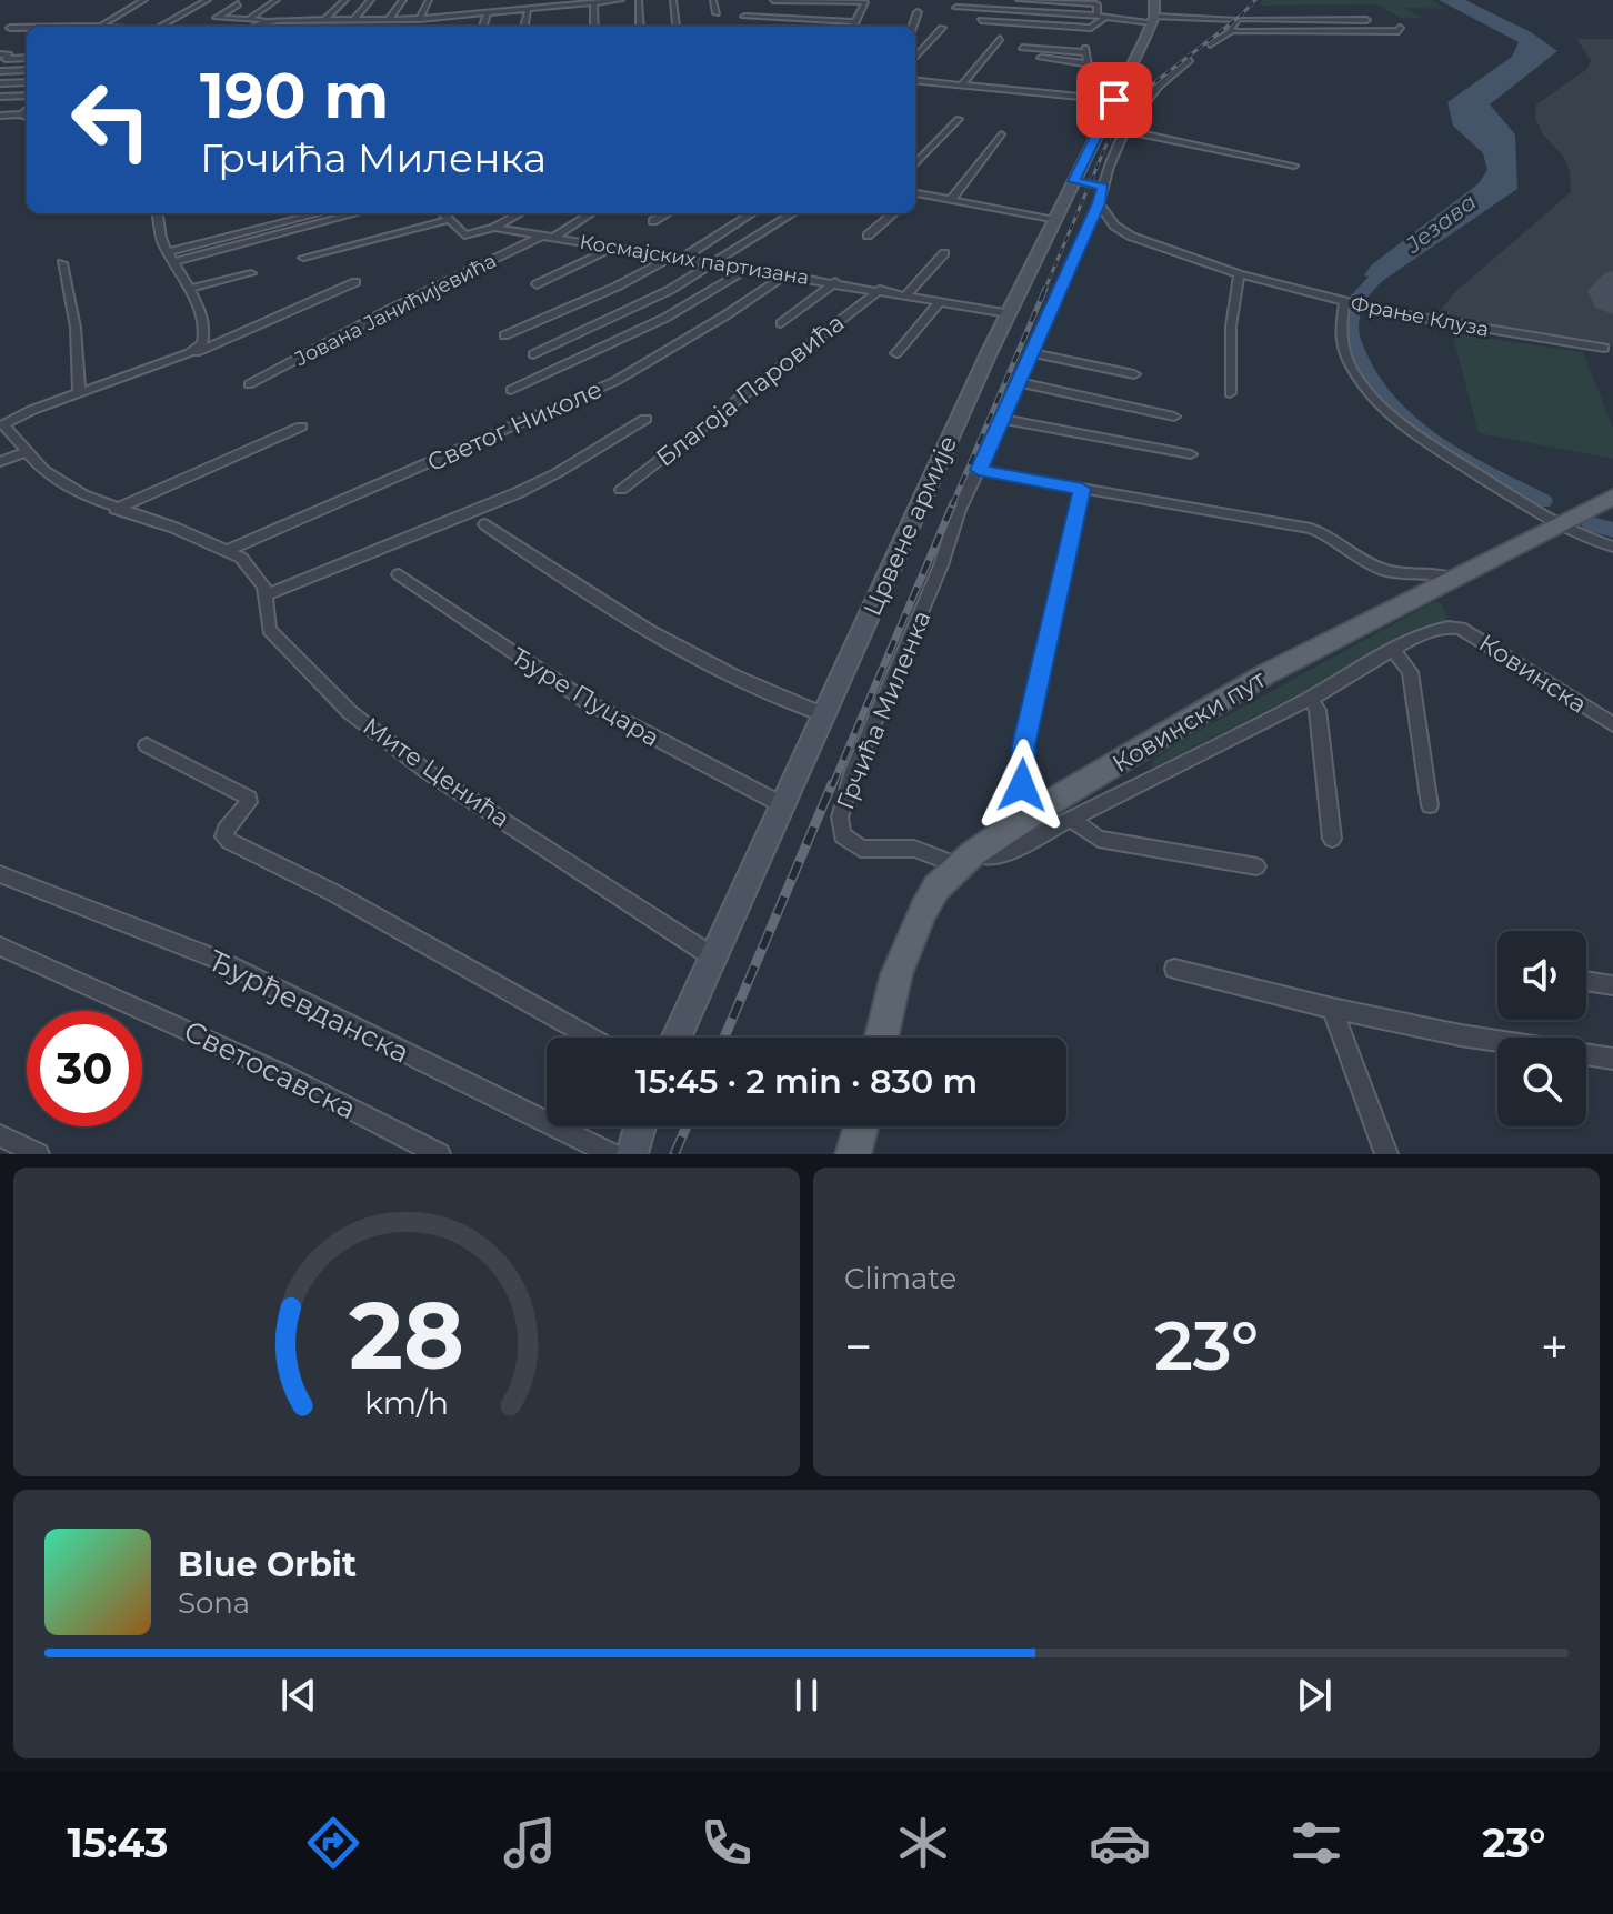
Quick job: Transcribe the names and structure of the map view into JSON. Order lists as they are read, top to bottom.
{
  "streets": {
    "main road": ["Црвене армије", "Ковински пут"],
    "street": [
      "Космајских партизана",
      "Јована Јанићијевића",
      "Фрање Клуза",
      "Благоја Паровића",
      "Светог Николе",
      "Ковинска",
      "Ђуре Пуцара",
      "Грчића Миленка",
      "Мите Ценића",
      "Ђурђевданска",
      "Светосавска"
    ]
  },
  "crossings": [
    ["Космајских партизана", "Јована Јанићијевића"],
    ["Космајских партизана", "Благоја Паровића"],
    ["Космајских партизана", "Светог Николе"],
    ["Космајских партизана", "Црвене армије"],
    ["Фрање Клуза", "Грчића Миленка"],
    ["Светог Николе", "Мите Ценића"],
    ["Црвене армије", "Ђуре Пуцара"],
    ["Црвене армије", "Мите Ценића"],
    ["Ковинска", "Грчића Миленка"],
    ["Ковинска", "Ковински пут"],
    ["Грчића Миленка", "Ковински пут"]
  ],
  "water": ["Језава"],
  "page": {
    "turn": ["190 m", "Грчића Миленка"],
    "limit": "30",
    "trip": "15:45 · 2 min · 830 m",
    "tile": "Climate",
    "heat": ["−", "23°", "+"],
    "song": ["Blue Orbit", "Sona"],
    "tabs": ["15:43", "23°"],
    "gauge": ["28", "km/h"]
  }
}
